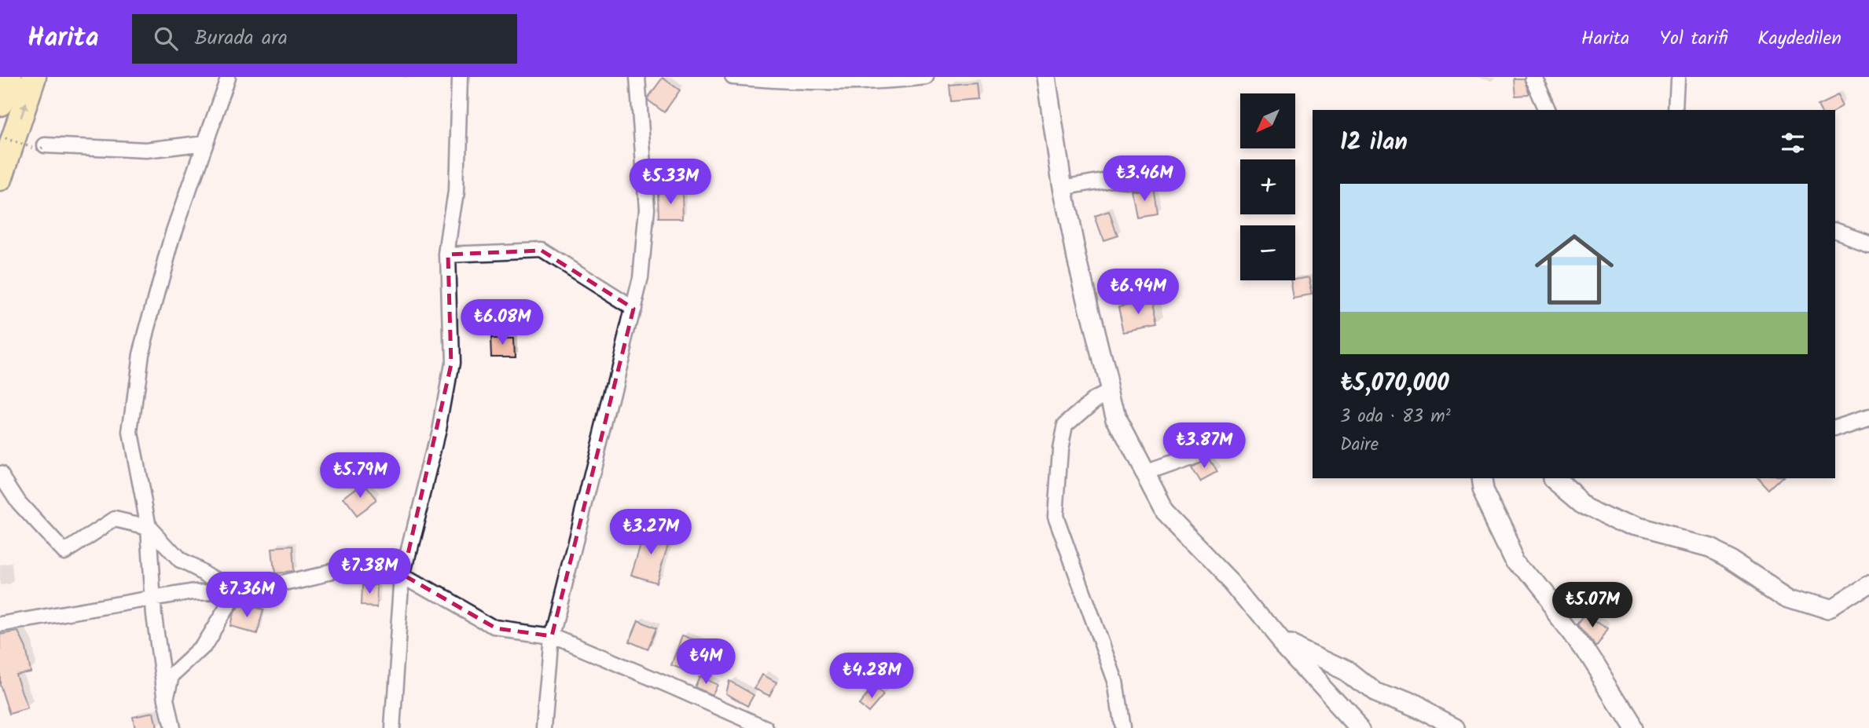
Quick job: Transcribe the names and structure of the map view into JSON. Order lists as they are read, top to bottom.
{
  "north": "bottom left",
  "page": {
    "header": "Harita",
    "search": "Burada ara",
    "nav": ["Harita", "Yol tarifi", "Kaydedilen"],
    "map_buttons": ["+", "−"],
    "heading": "12 ilan",
    "price": [
      "₺3.46M",
      "₺5.33M",
      "₺6.94M",
      "₺6.08M",
      "₺3.87M",
      "₺5.79M",
      "₺3.27M",
      "₺7.38M",
      "₺7.36M",
      "₺5.07M",
      "₺4M",
      "₺4.28M"
    ],
    "list": [
      {
        "name": "₺5,070,000",
        "note": "3 oda · 83 m² · Daire"
      }
    ]
  }
}
